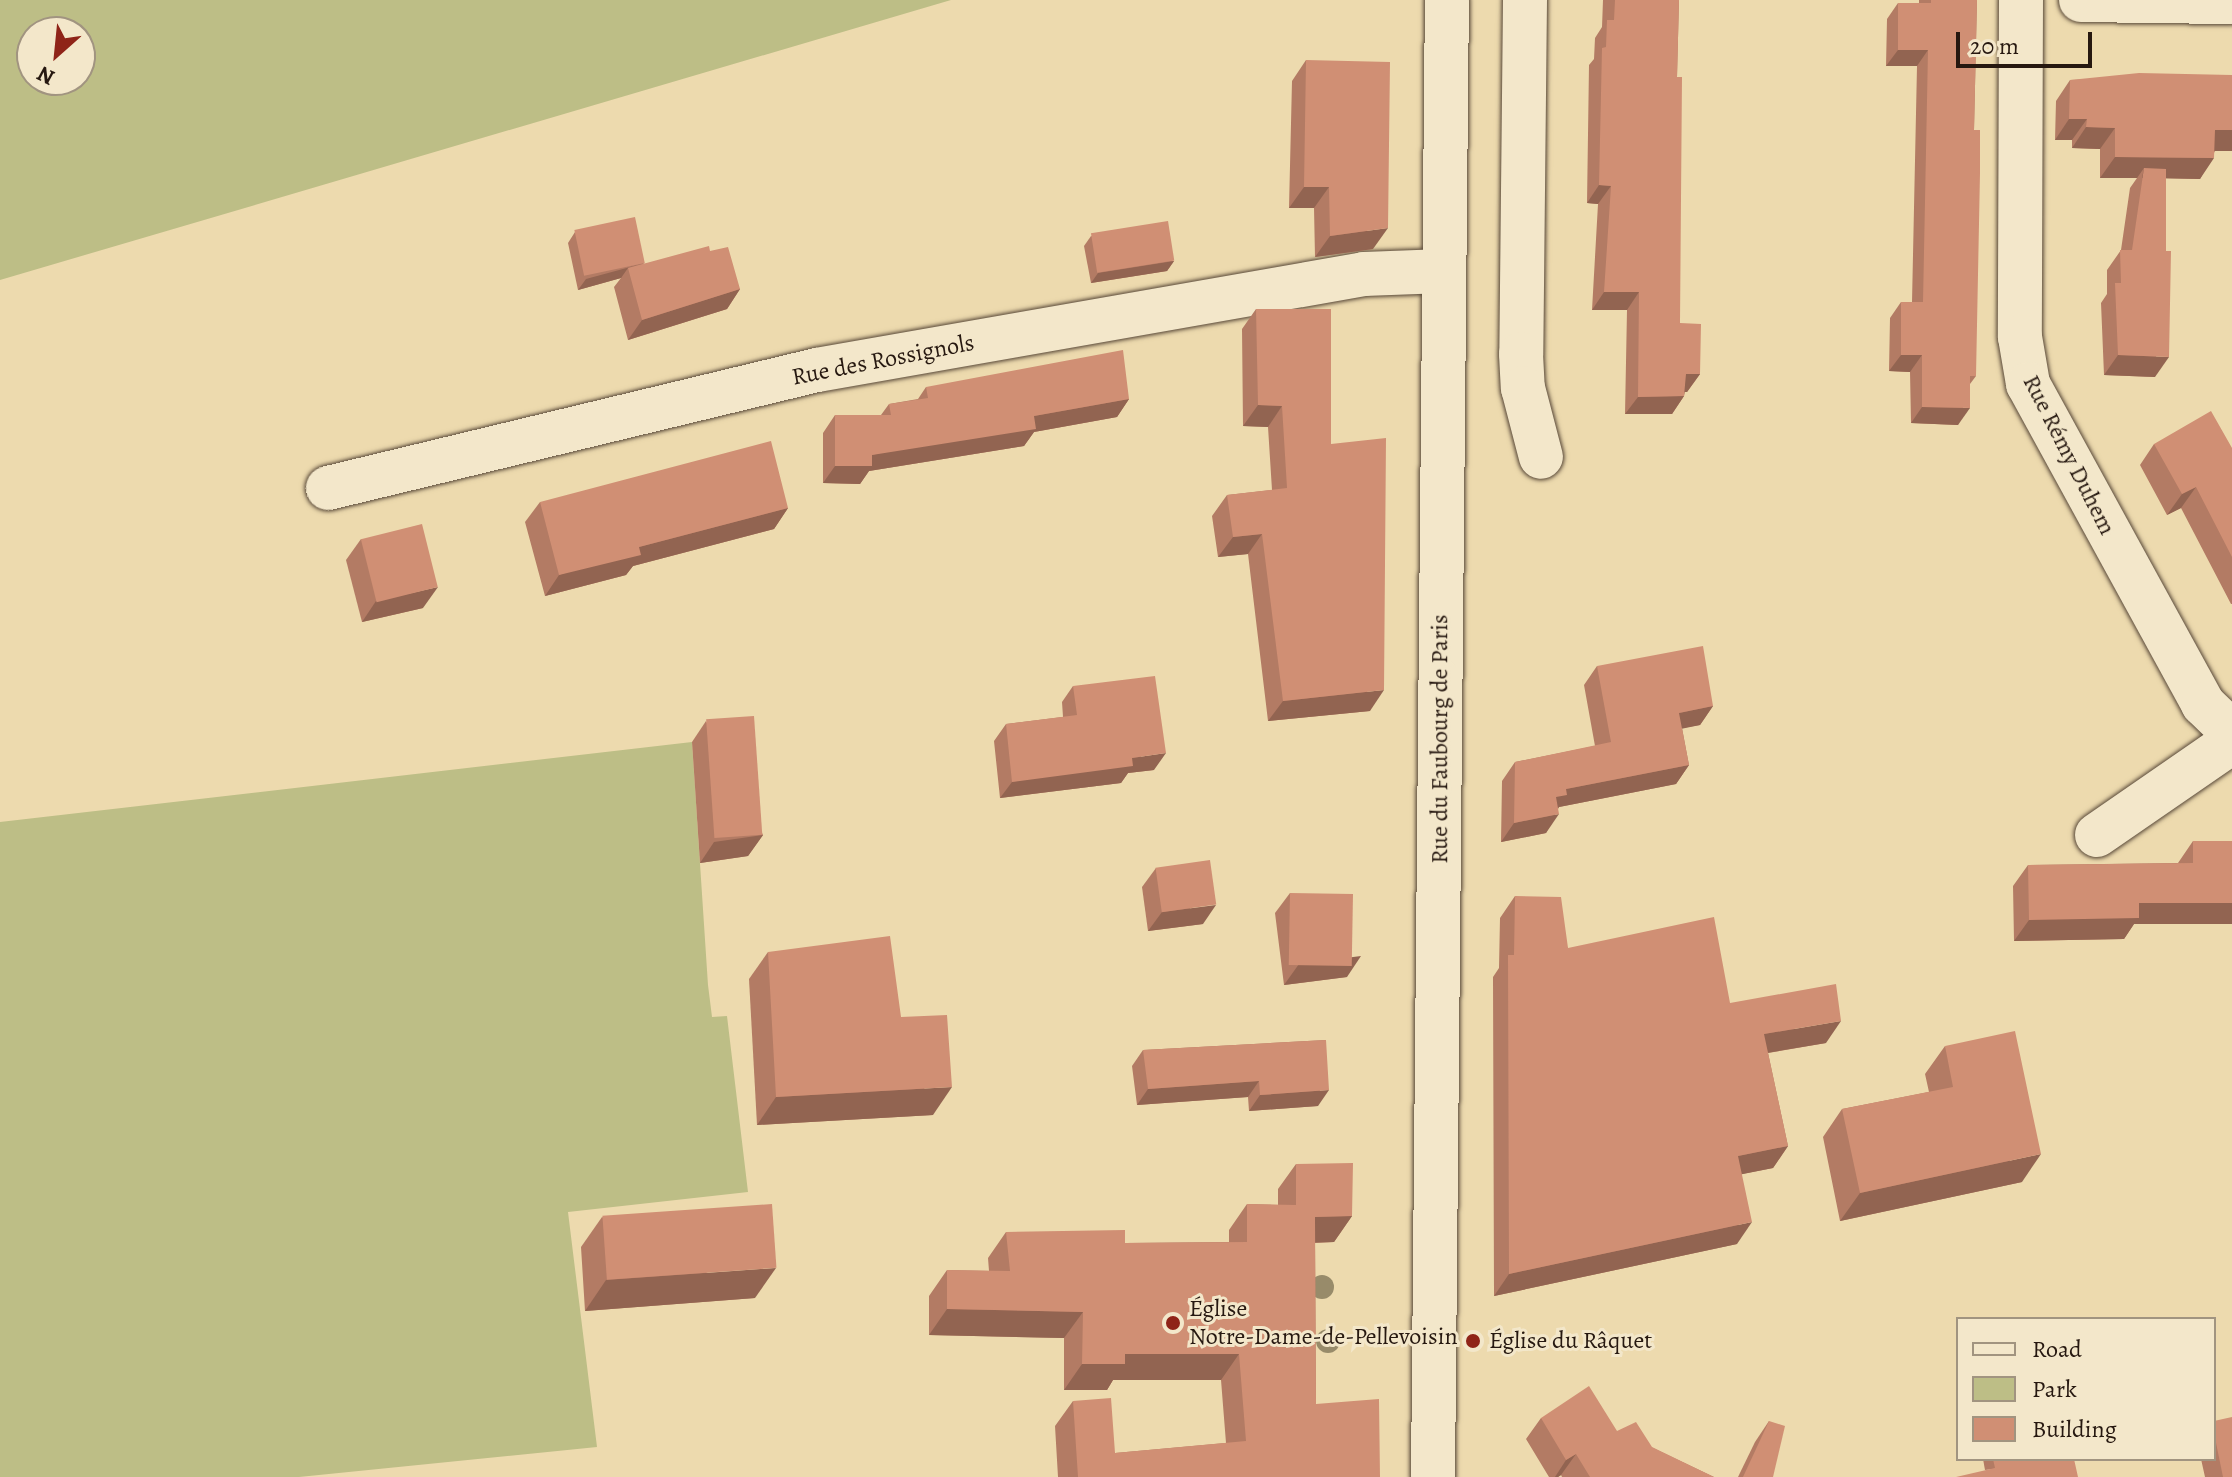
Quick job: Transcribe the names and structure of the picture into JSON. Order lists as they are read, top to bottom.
{
  "streets": {
    "street": ["Rue des Rossignols", "Rue Rémy Duhem", "Rue du Faubourg de Paris"]
  },
  "crossings": [
    ["Rue des Rossignols", "Rue du Faubourg de Paris"]
  ],
  "places": ["Église Notre-Dame-de-Pellevoisin", "Église du Râquet"],
  "legend": ["Road", "Park", "Building"],
  "scale_bar": "20 m",
  "north": "bottom left"
}
